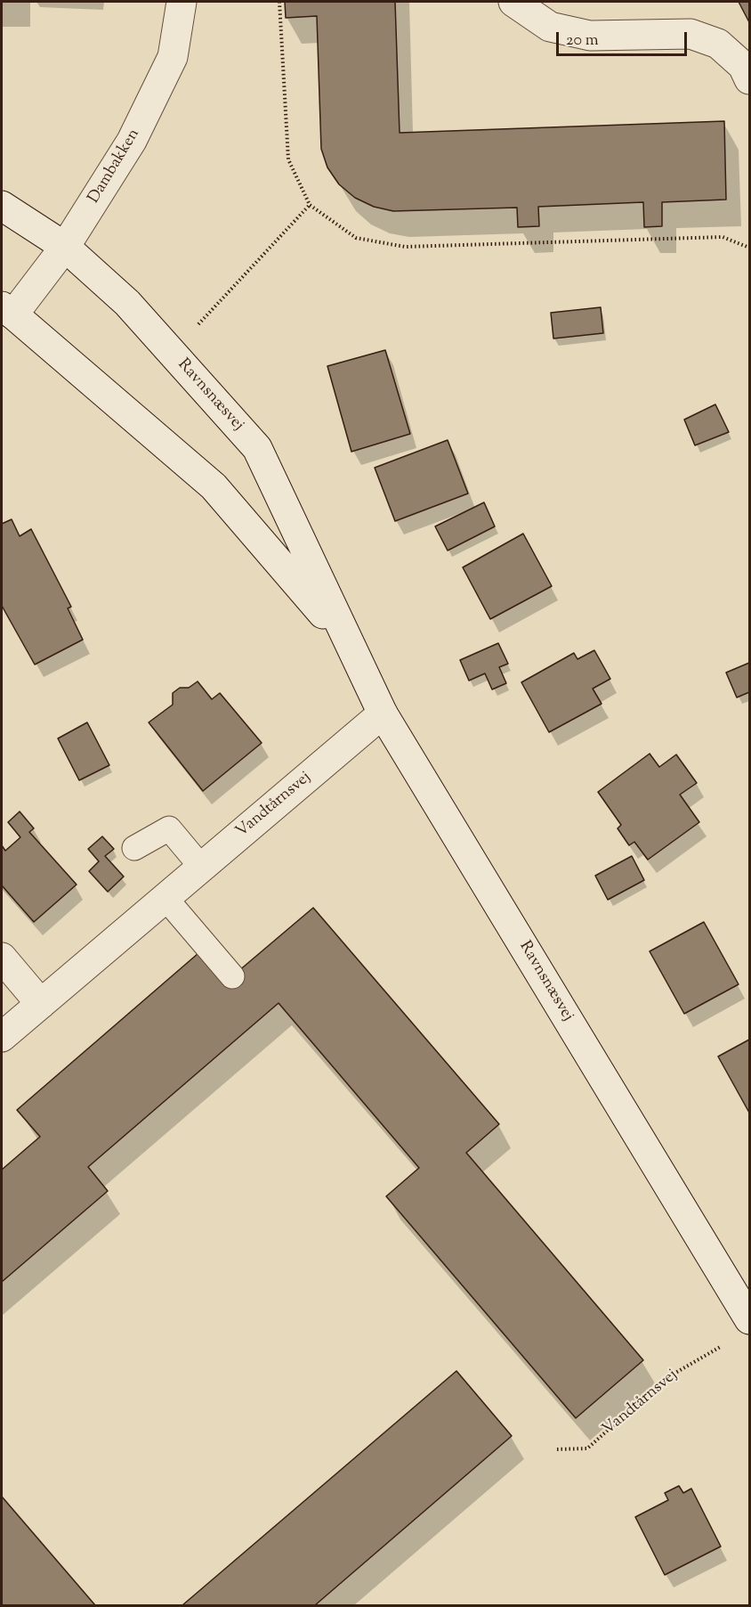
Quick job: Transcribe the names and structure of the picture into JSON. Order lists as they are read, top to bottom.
{
  "streets": {
    "main road": ["Dambakken", "Ravnsnæsvej", "Vandtårnsvej"]
  },
  "crossings": [
    ["Dambakken", "Ravnsnæsvej"],
    ["Ravnsnæsvej", "Vandtårnsvej"]
  ],
  "scale_bar": "20 m"
}
